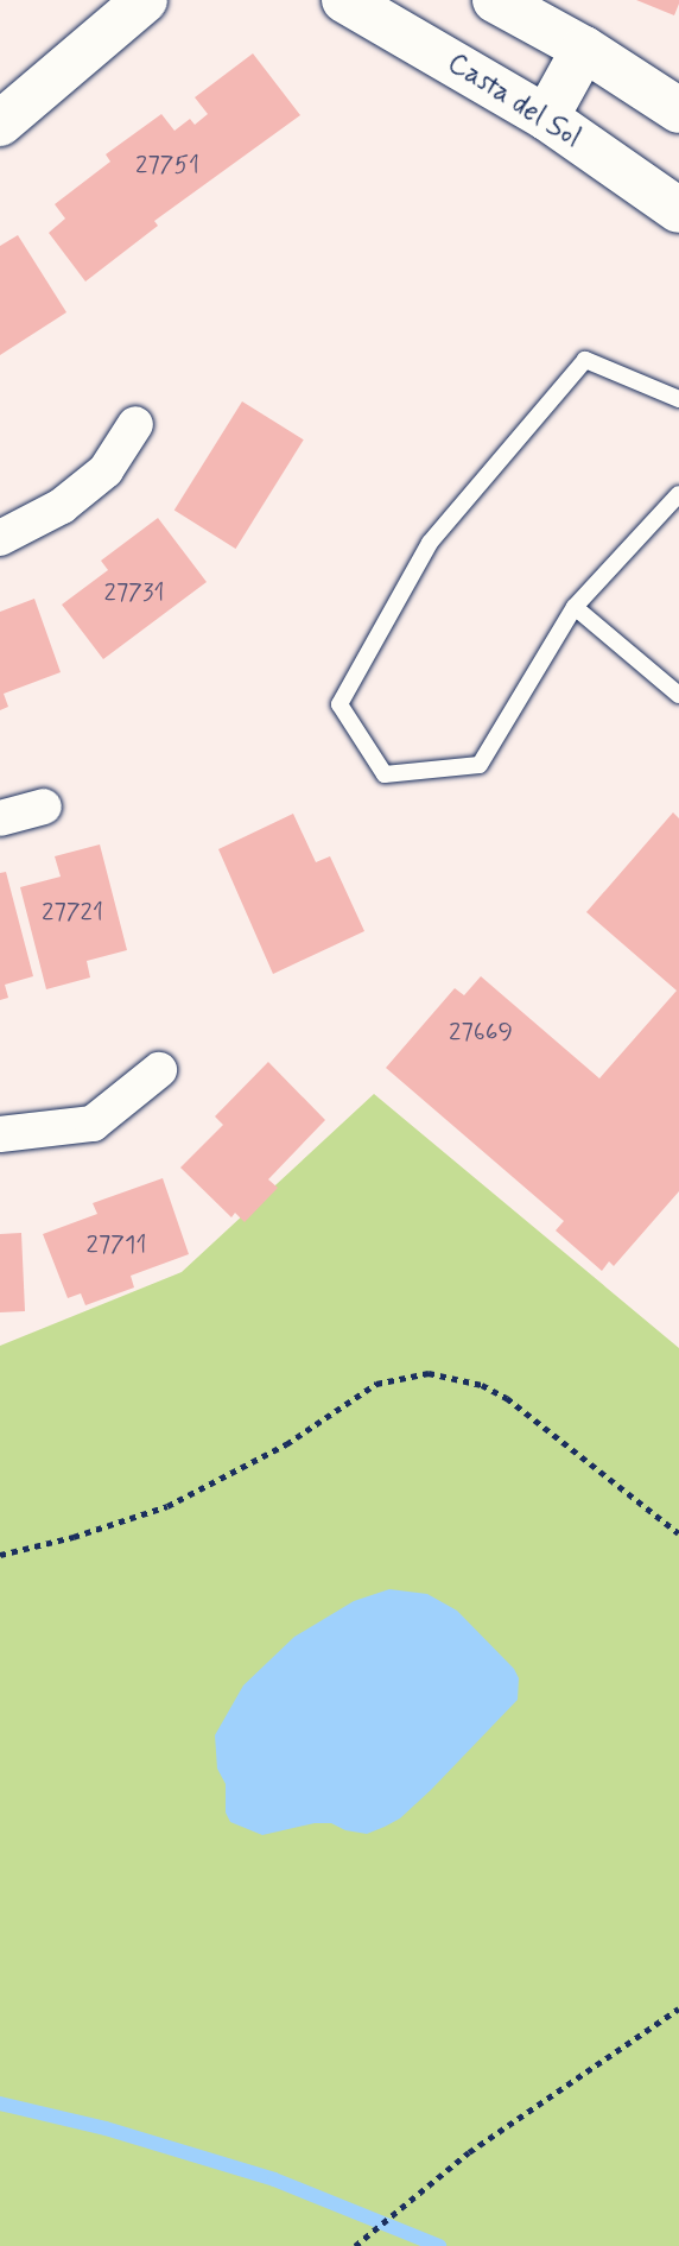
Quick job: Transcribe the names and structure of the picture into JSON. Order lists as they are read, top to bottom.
{
  "streets": {
    "street": ["Casta del Sol"]
  },
  "house_numbers": [
    "27751",
    "27731",
    "27721",
    "27669",
    "27711"
  ]
}
